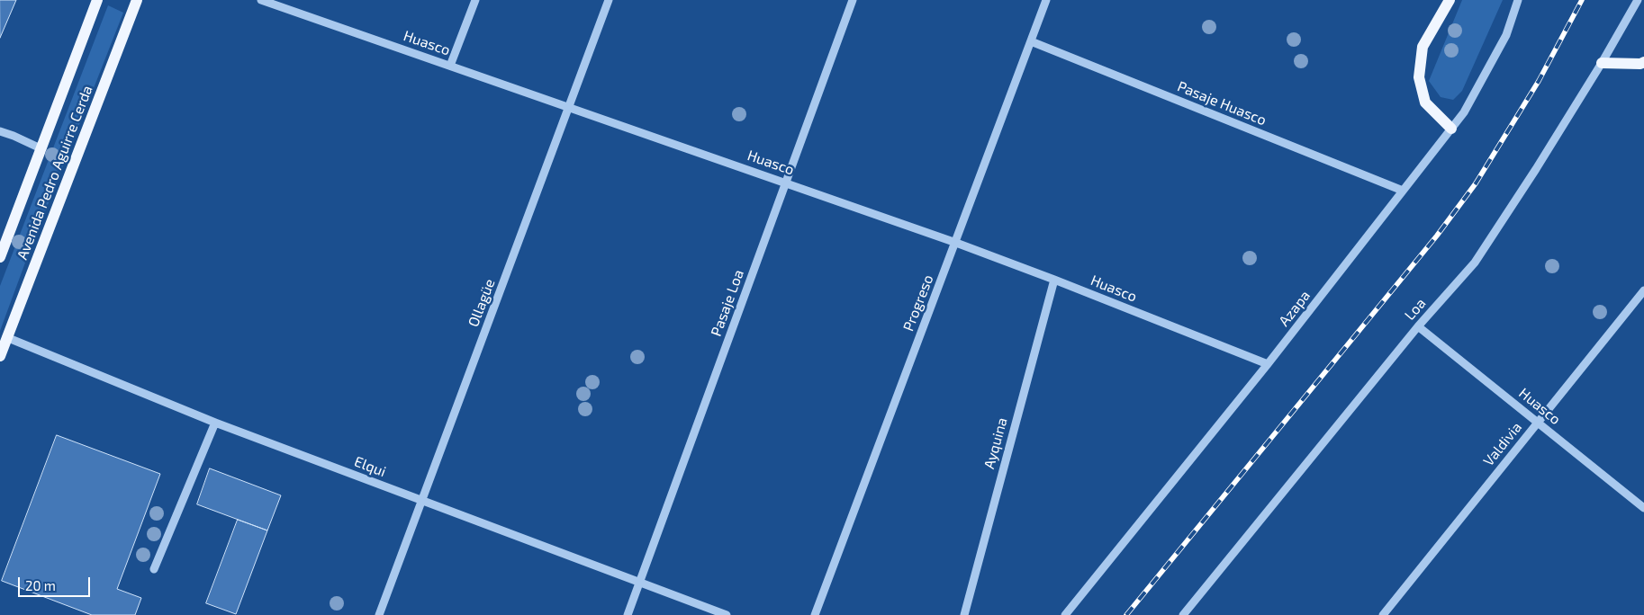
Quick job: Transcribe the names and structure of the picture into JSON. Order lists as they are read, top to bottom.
{
  "streets": {
    "main road": ["Avenida Pedro Aguirre Cerda"],
    "street": [
      "Huasco",
      "Pasaje Huasco",
      "Ollagüe",
      "Pasaje Loa",
      "Progreso",
      "Azapa",
      "Loa",
      "Ayquina",
      "Valdivia",
      "Elqui"
    ]
  },
  "crossings": [
    ["Huasco", "Ollagüe"],
    ["Huasco", "Pasaje Loa"],
    ["Huasco", "Progreso"],
    ["Huasco", "Azapa"],
    ["Huasco", "Loa"],
    ["Huasco", "Ayquina"],
    ["Huasco", "Valdivia"],
    ["Pasaje Huasco", "Progreso"],
    ["Pasaje Huasco", "Azapa"],
    ["Avenida Pedro Aguirre Cerda", "Elqui"],
    ["Ollagüe", "Elqui"],
    ["Pasaje Loa", "Elqui"]
  ],
  "scale_bar": "20 m"
}
